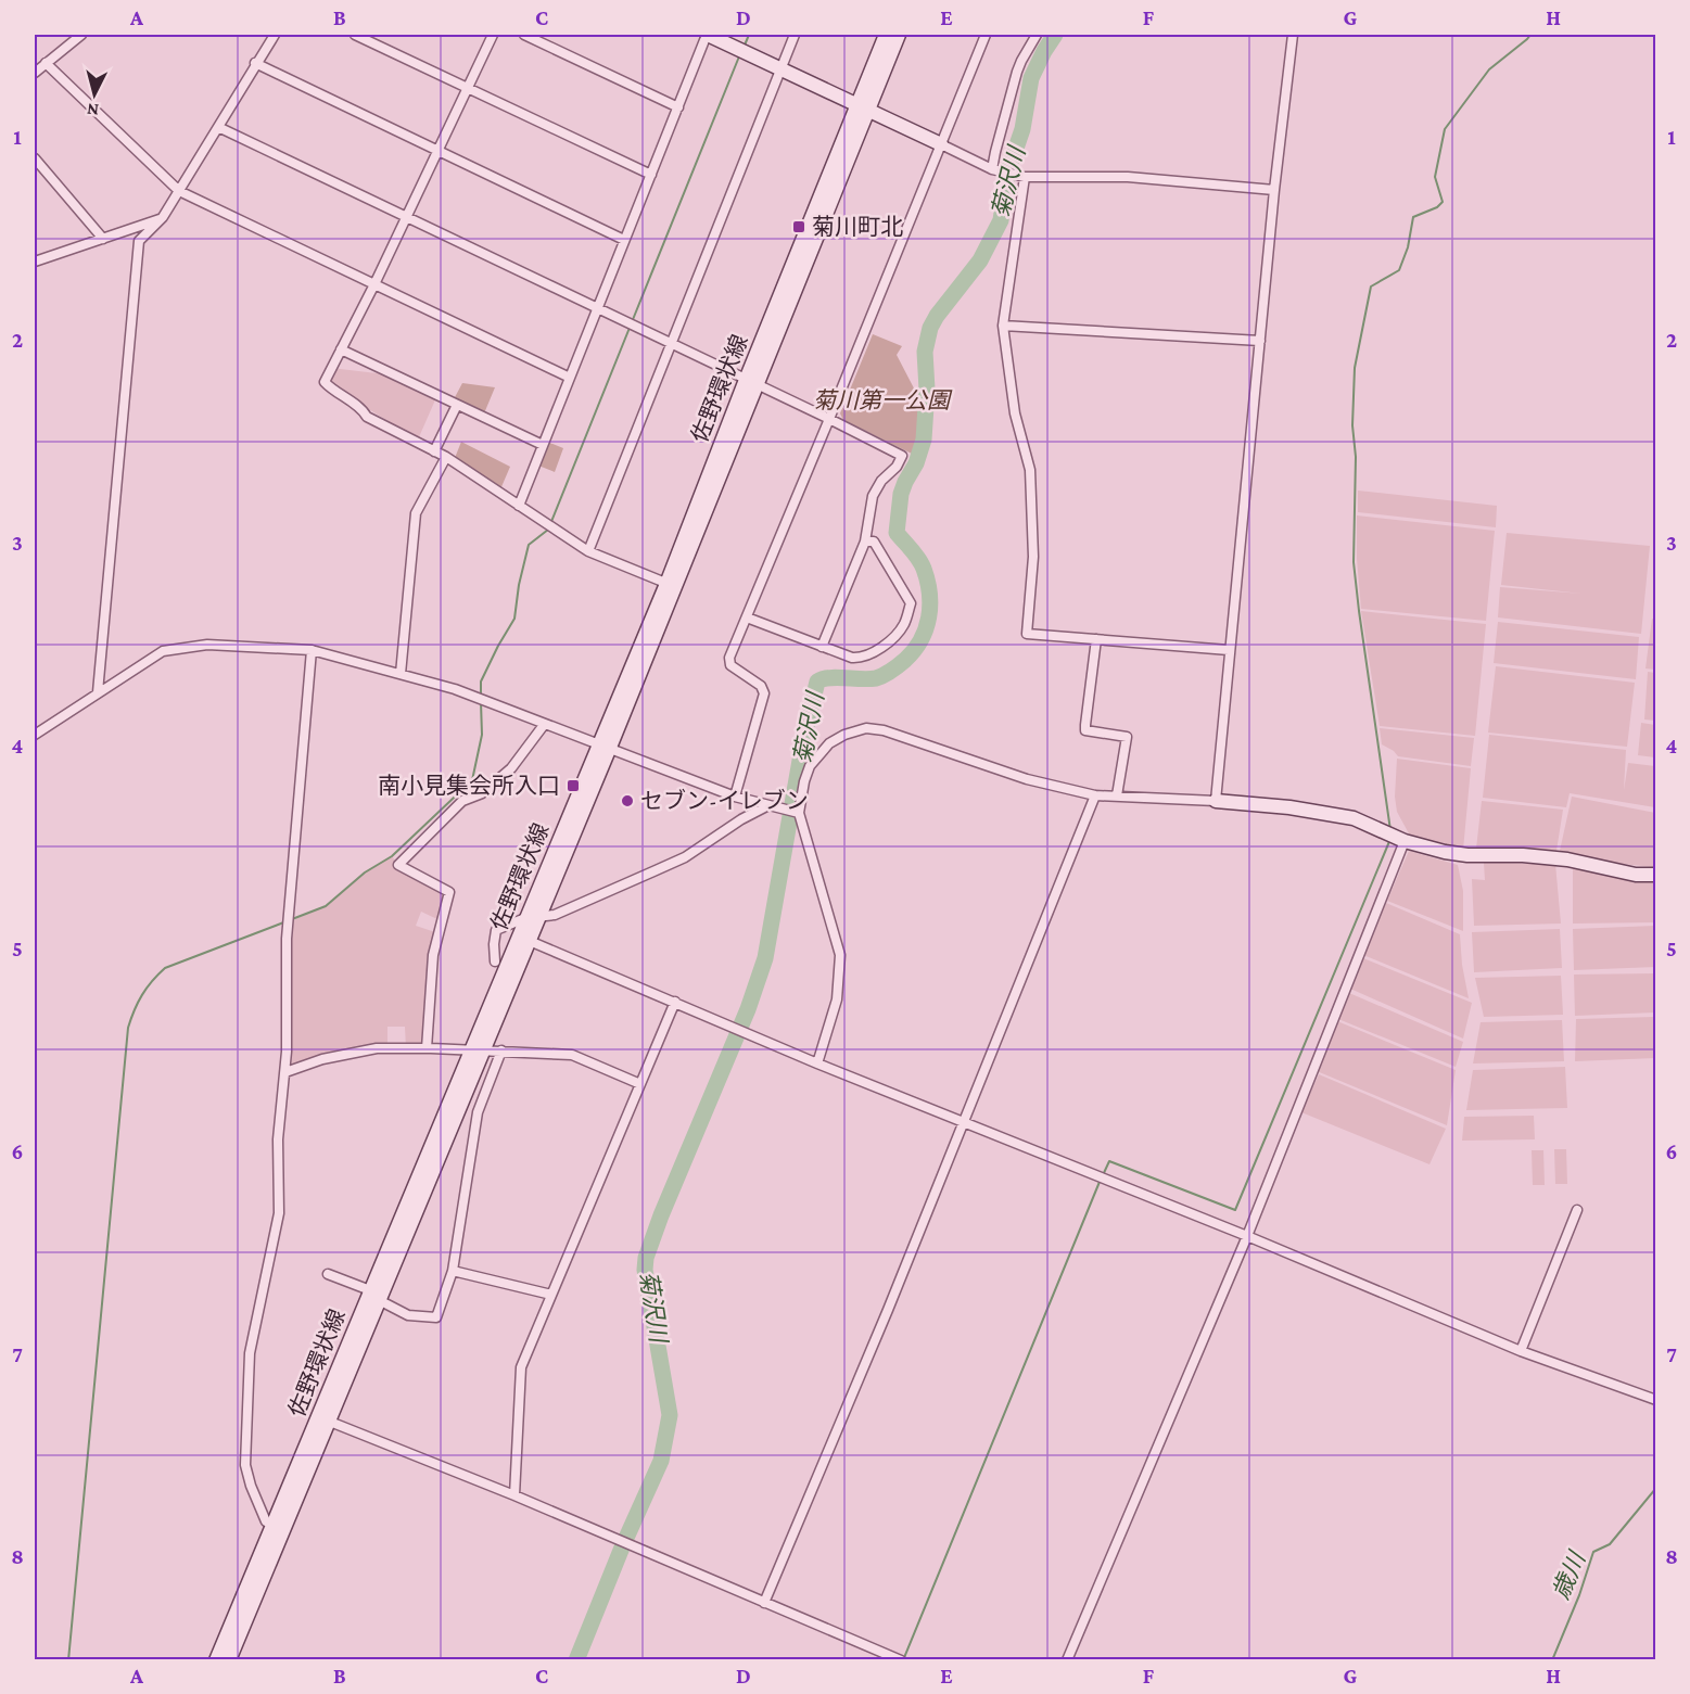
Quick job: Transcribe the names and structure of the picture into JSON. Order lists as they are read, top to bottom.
{
  "streets": {
    "main road": ["佐野環状線"]
  },
  "water": ["菊沢川", "歳川"],
  "parks": ["菊川第一公園"],
  "places": {
    "transit": ["菊川町北", "南小見集会所入口"],
    "other": ["セブン-イレブン"]
  },
  "north": "bottom",
  "grid": {
    "columns": [
      "A",
      "B",
      "C",
      "D",
      "E",
      "F",
      "G",
      "H"
    ],
    "rows": [
      "1",
      "2",
      "3",
      "4",
      "5",
      "6",
      "7",
      "8"
    ]
  }
}
